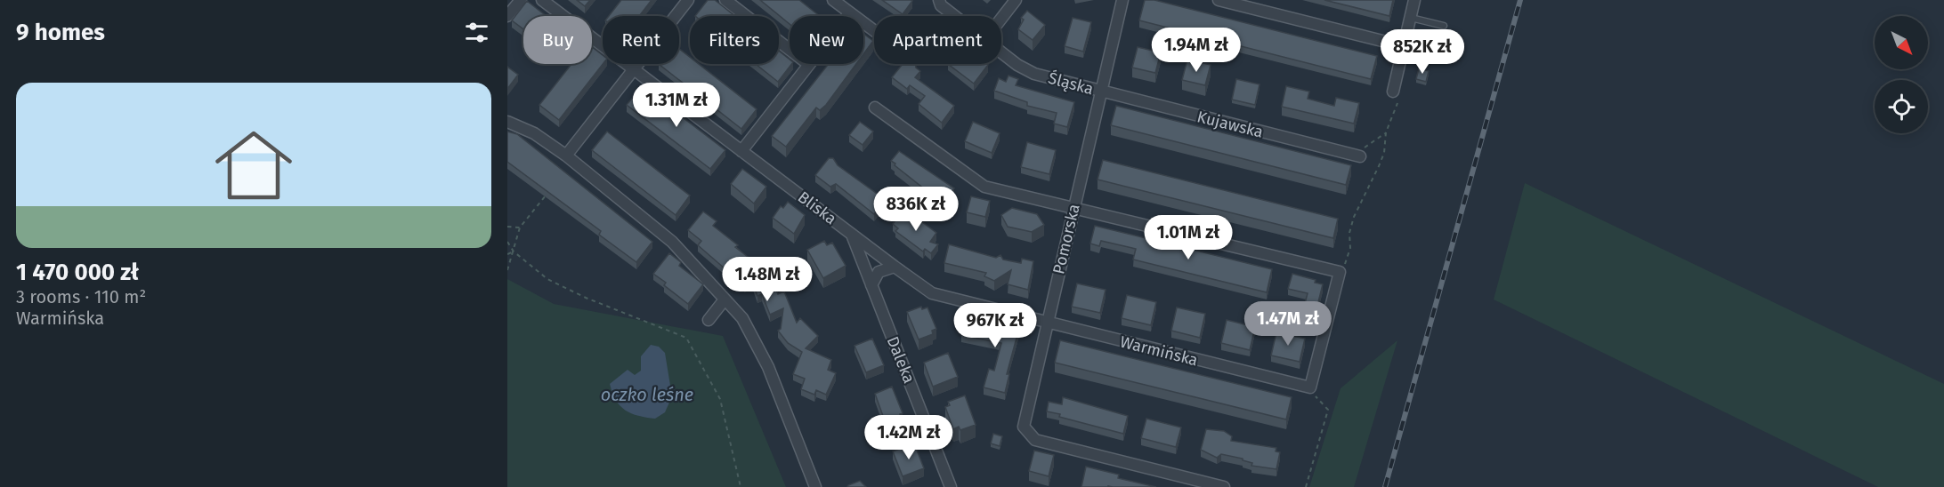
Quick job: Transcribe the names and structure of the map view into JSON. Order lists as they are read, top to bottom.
{
  "streets": {
    "street": [
      "Śląska",
      "Kujawska",
      "Bliska",
      "Pomorska",
      "Warmińska",
      "Daleka"
    ]
  },
  "crossings": [
    ["Śląska", "Kujawska"],
    ["Śląska", "Pomorska"],
    ["Kujawska", "Pomorska"],
    ["Bliska", "Pomorska"],
    ["Bliska", "Warmińska"],
    ["Bliska", "Daleka"],
    ["Pomorska", "Warmińska"]
  ],
  "water": ["oczko leśne"],
  "north": "bottom right",
  "page": {
    "heading": "9 homes",
    "chip": [
      "Buy",
      "Rent",
      "Filters",
      "New",
      "Apartment"
    ],
    "price": [
      "1.94M zł",
      "852K zł",
      "1.31M zł",
      "836K zł",
      "1.01M zł",
      "1.48M zł",
      "1.47M zł",
      "967K zł",
      "1.42M zł"
    ],
    "list": [
      {
        "name": "1 470 000 zł",
        "note": "3 rooms · 110 m² · Warmińska"
      }
    ]
  }
}
